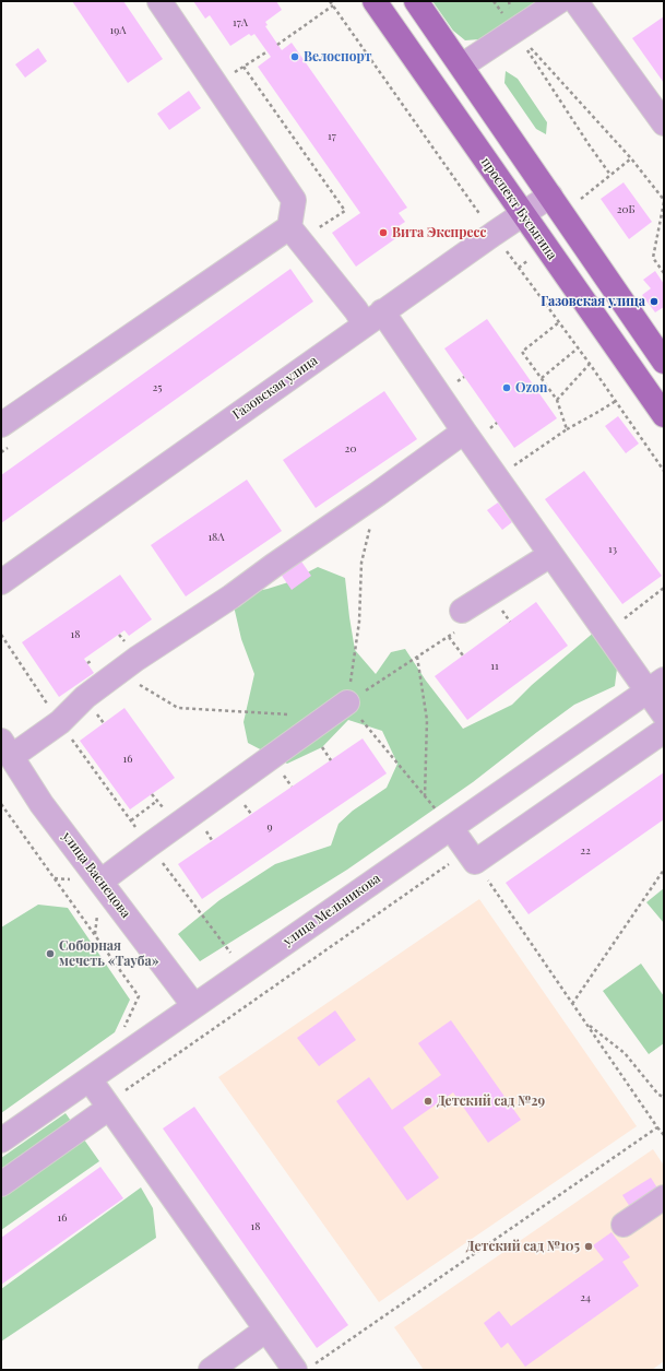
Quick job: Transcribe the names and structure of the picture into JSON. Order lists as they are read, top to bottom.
{
  "streets": {
    "main road": ["проспект Бусыгина"],
    "street": ["Газовская улица", "улица Васнецова", "улица Мельникова"]
  },
  "crossings": [
    ["проспект Бусыгина", "Газовская улица"],
    ["улица Васнецова", "улица Мельникова"]
  ],
  "places": [
    "Велоспорт",
    "Вита Экспресс",
    "Газовская улица",
    "Ozon",
    "Соборная мечеть «Тауба»",
    "Детский сад №29",
    "Детский сад №105"
  ],
  "house_numbers": [
    "17А",
    "19А",
    "17",
    "20Б",
    "25",
    "20",
    "18А",
    "13",
    "18",
    "11",
    "16",
    "9",
    "22",
    "16",
    "18",
    "24"
  ]
}
